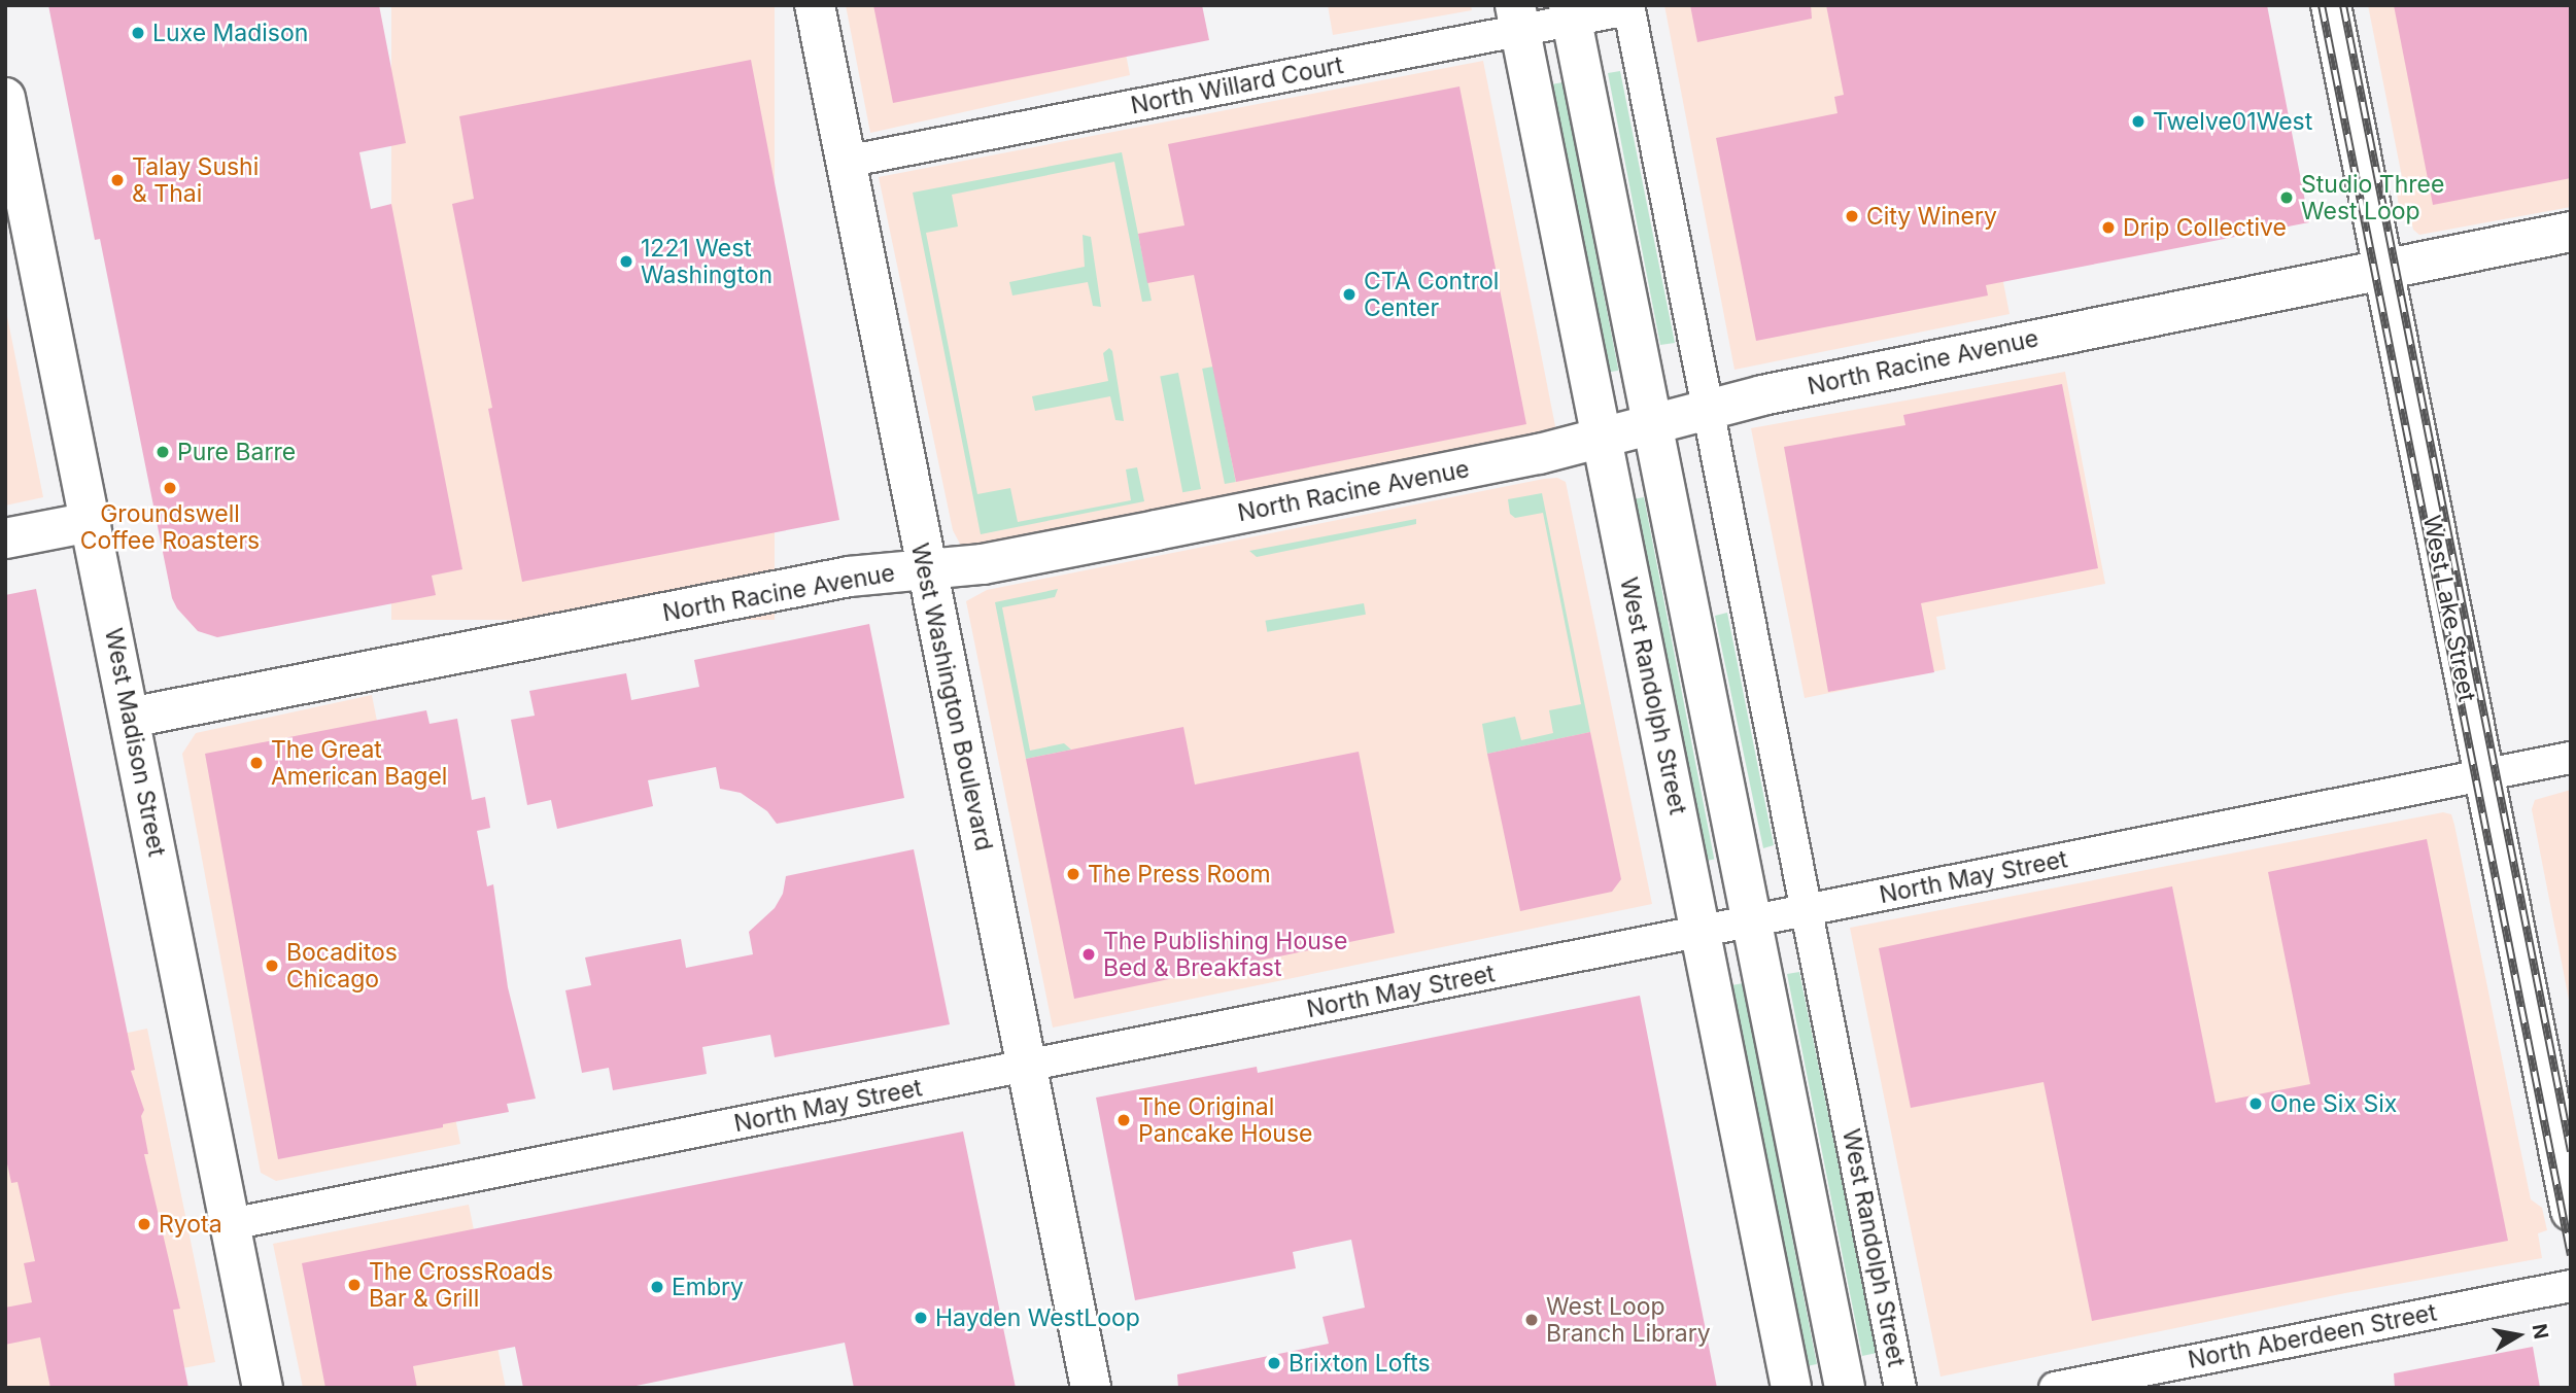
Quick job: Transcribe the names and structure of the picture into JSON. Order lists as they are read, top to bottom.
{
  "streets": {
    "street": [
      "North Willard Court",
      "North Racine Avenue",
      "West Lake Street",
      "West Randolph Street",
      "West Washington Boulevard",
      "West Madison Street",
      "North May Street",
      "North Aberdeen Street"
    ]
  },
  "crossings": [
    ["North Willard Court", "West Randolph Street"],
    ["North Willard Court", "West Washington Boulevard"],
    ["North Racine Avenue", "West Lake Street"],
    ["North Racine Avenue", "West Randolph Street"],
    ["North Racine Avenue", "West Washington Boulevard"],
    ["North Racine Avenue", "West Madison Street"],
    ["West Lake Street", "North May Street"],
    ["West Randolph Street", "North May Street"],
    ["West Washington Boulevard", "North May Street"],
    ["West Madison Street", "North May Street"]
  ],
  "places": [
    "Luxe Madison",
    "Twelve01West",
    "Talay Sushi & Thai",
    "Studio Three West Loop",
    "City Winery",
    "Drip Collective",
    "1221 West Washington",
    "CTA Control Center",
    "Pure Barre",
    "Groundswell Coffee Roasters",
    "The Great American Bagel",
    "The Press Room",
    "The Publishing House Bed & Breakfast",
    "Bocaditos Chicago",
    "One Six Six",
    "The Original Pancake House",
    "Ryota",
    "The CrossRoads Bar & Grill",
    "Embry",
    "Hayden WestLoop",
    "West Loop Branch Library",
    "Brixton Lofts"
  ],
  "north": "right"
}
